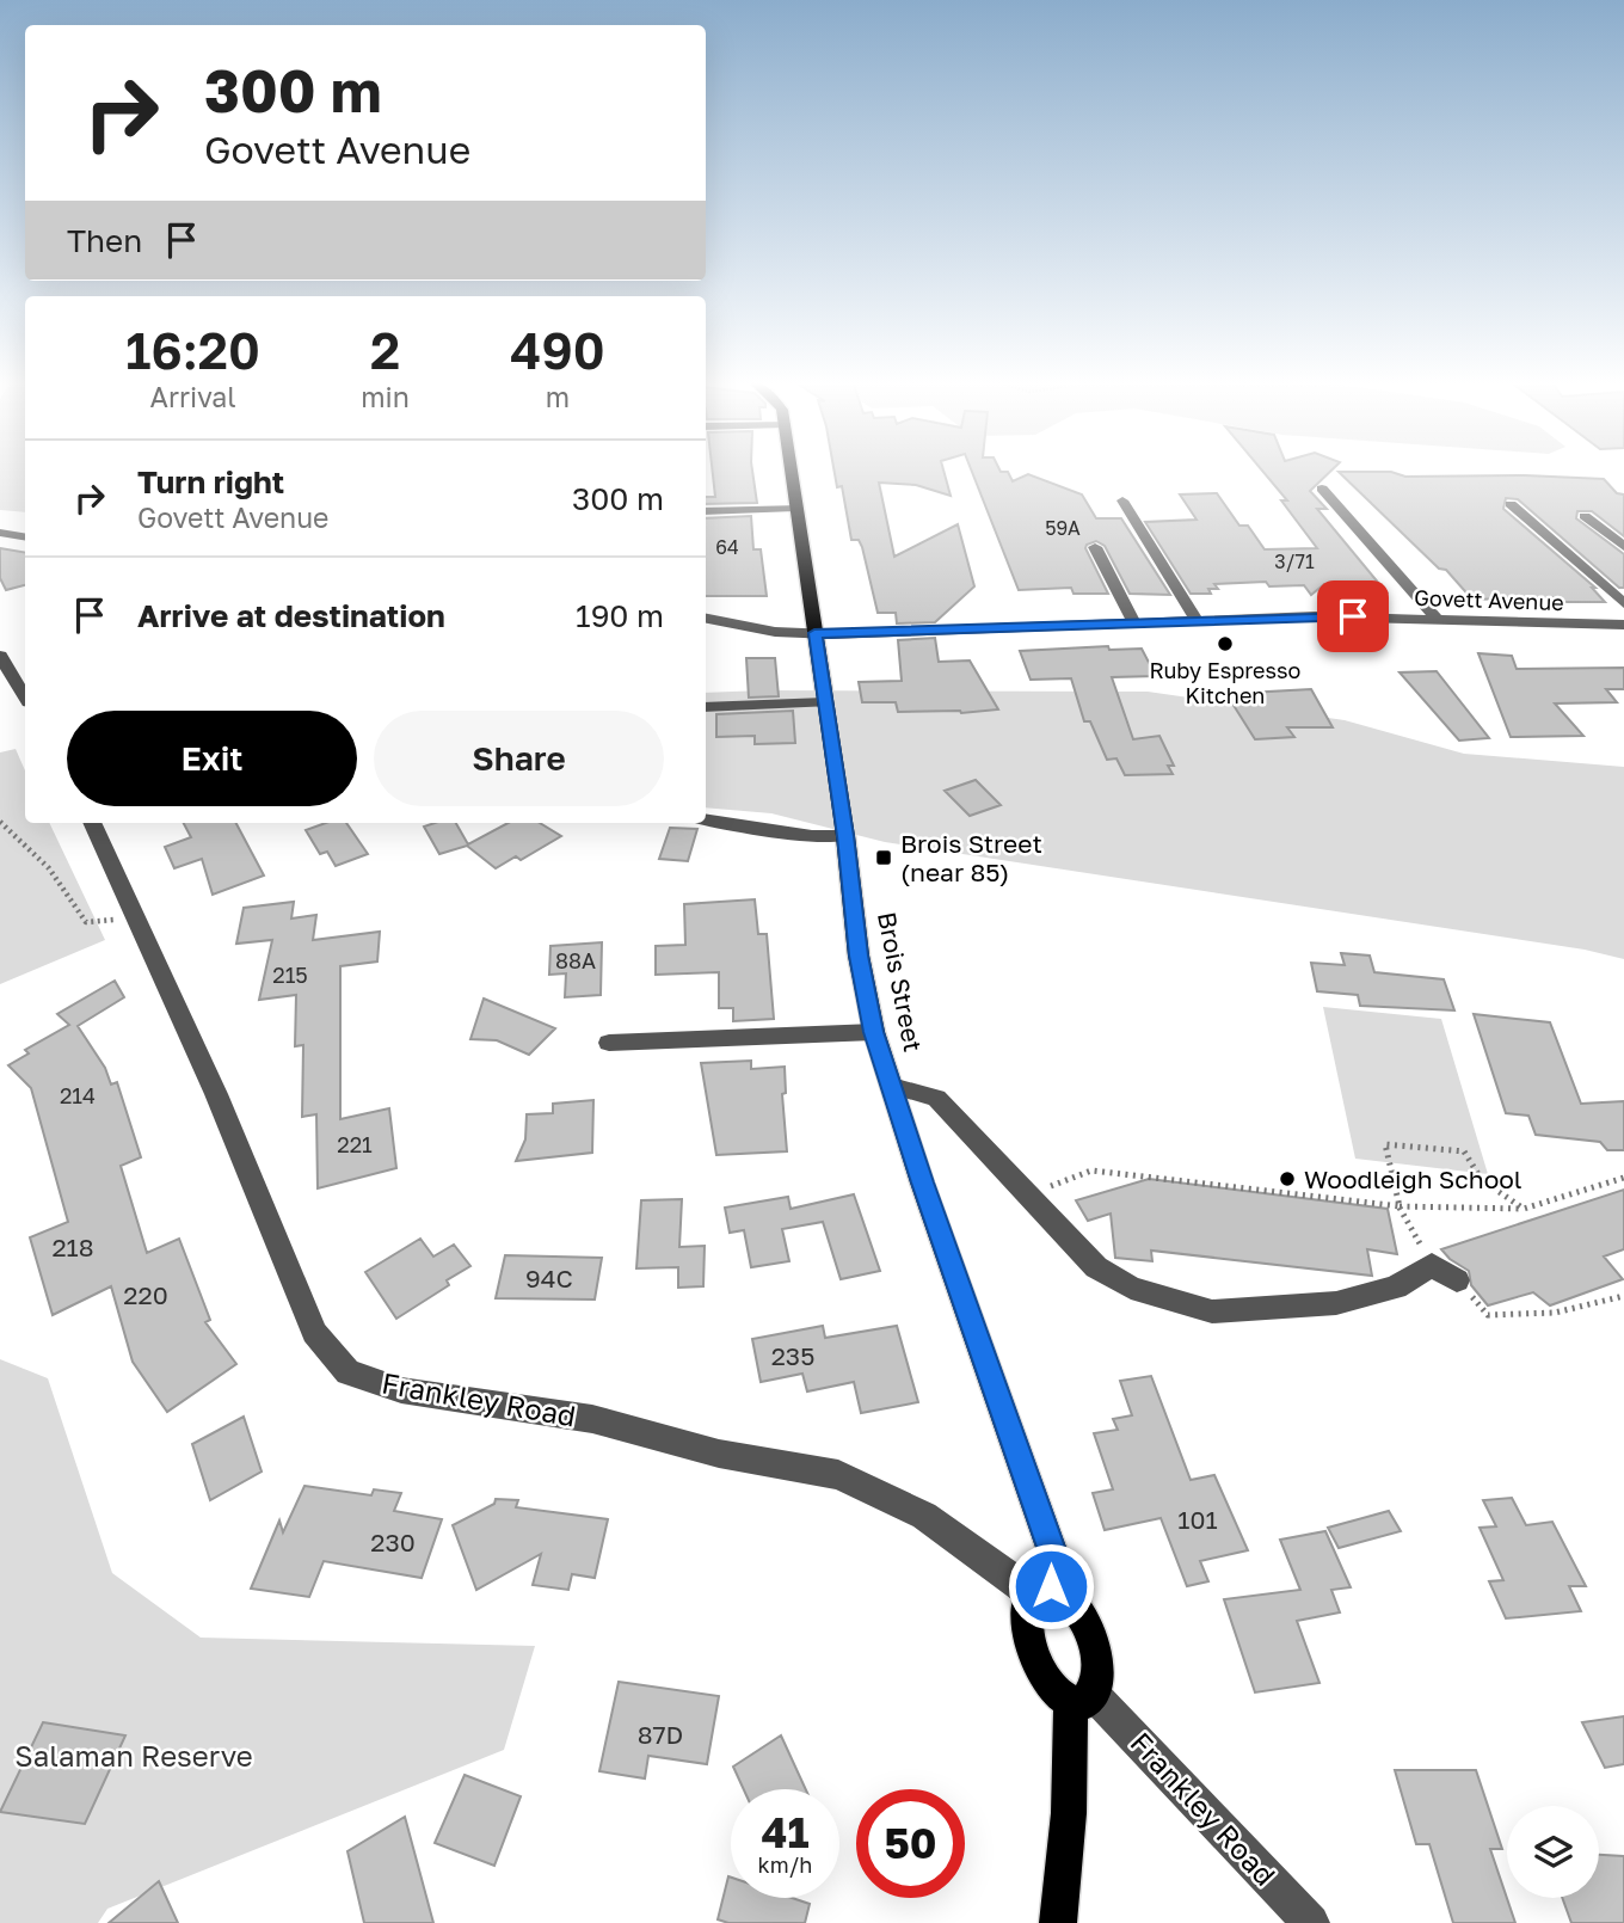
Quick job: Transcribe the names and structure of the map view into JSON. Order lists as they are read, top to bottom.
{
  "streets": {
    "main road": ["Brois Street"],
    "street": ["Govett Avenue", "Frankley Road"]
  },
  "crossings": [
    ["Govett Avenue", "Brois Street"],
    ["Brois Street", "Frankley Road"]
  ],
  "parks": ["Salaman Reserve"],
  "places": {
    "other": ["Ruby Espresso Kitchen", "Woodleigh School"],
    "transit": ["Brois Street (near 85)"]
  },
  "house_numbers": [
    "59A",
    "64",
    "3/71",
    "88A",
    "215",
    "214",
    "221",
    "218",
    "94C",
    "220",
    "235",
    "101",
    "230",
    "87D"
  ],
  "page": {
    "turn": ["300 m", "Govett Avenue"],
    "then": "Then",
    "eta": [
      "16:20",
      "Arrival",
      "2",
      "min",
      "490",
      "m"
    ],
    "list": [
      {
        "name": "Turn right",
        "note": "Govett Avenue",
        "value": "300 m"
      },
      {
        "name": "Arrive at destination",
        "value": "190 m"
      }
    ],
    "buttons": ["Exit", "Share"],
    "speed": "41 km/h",
    "limit": "50"
  }
}
